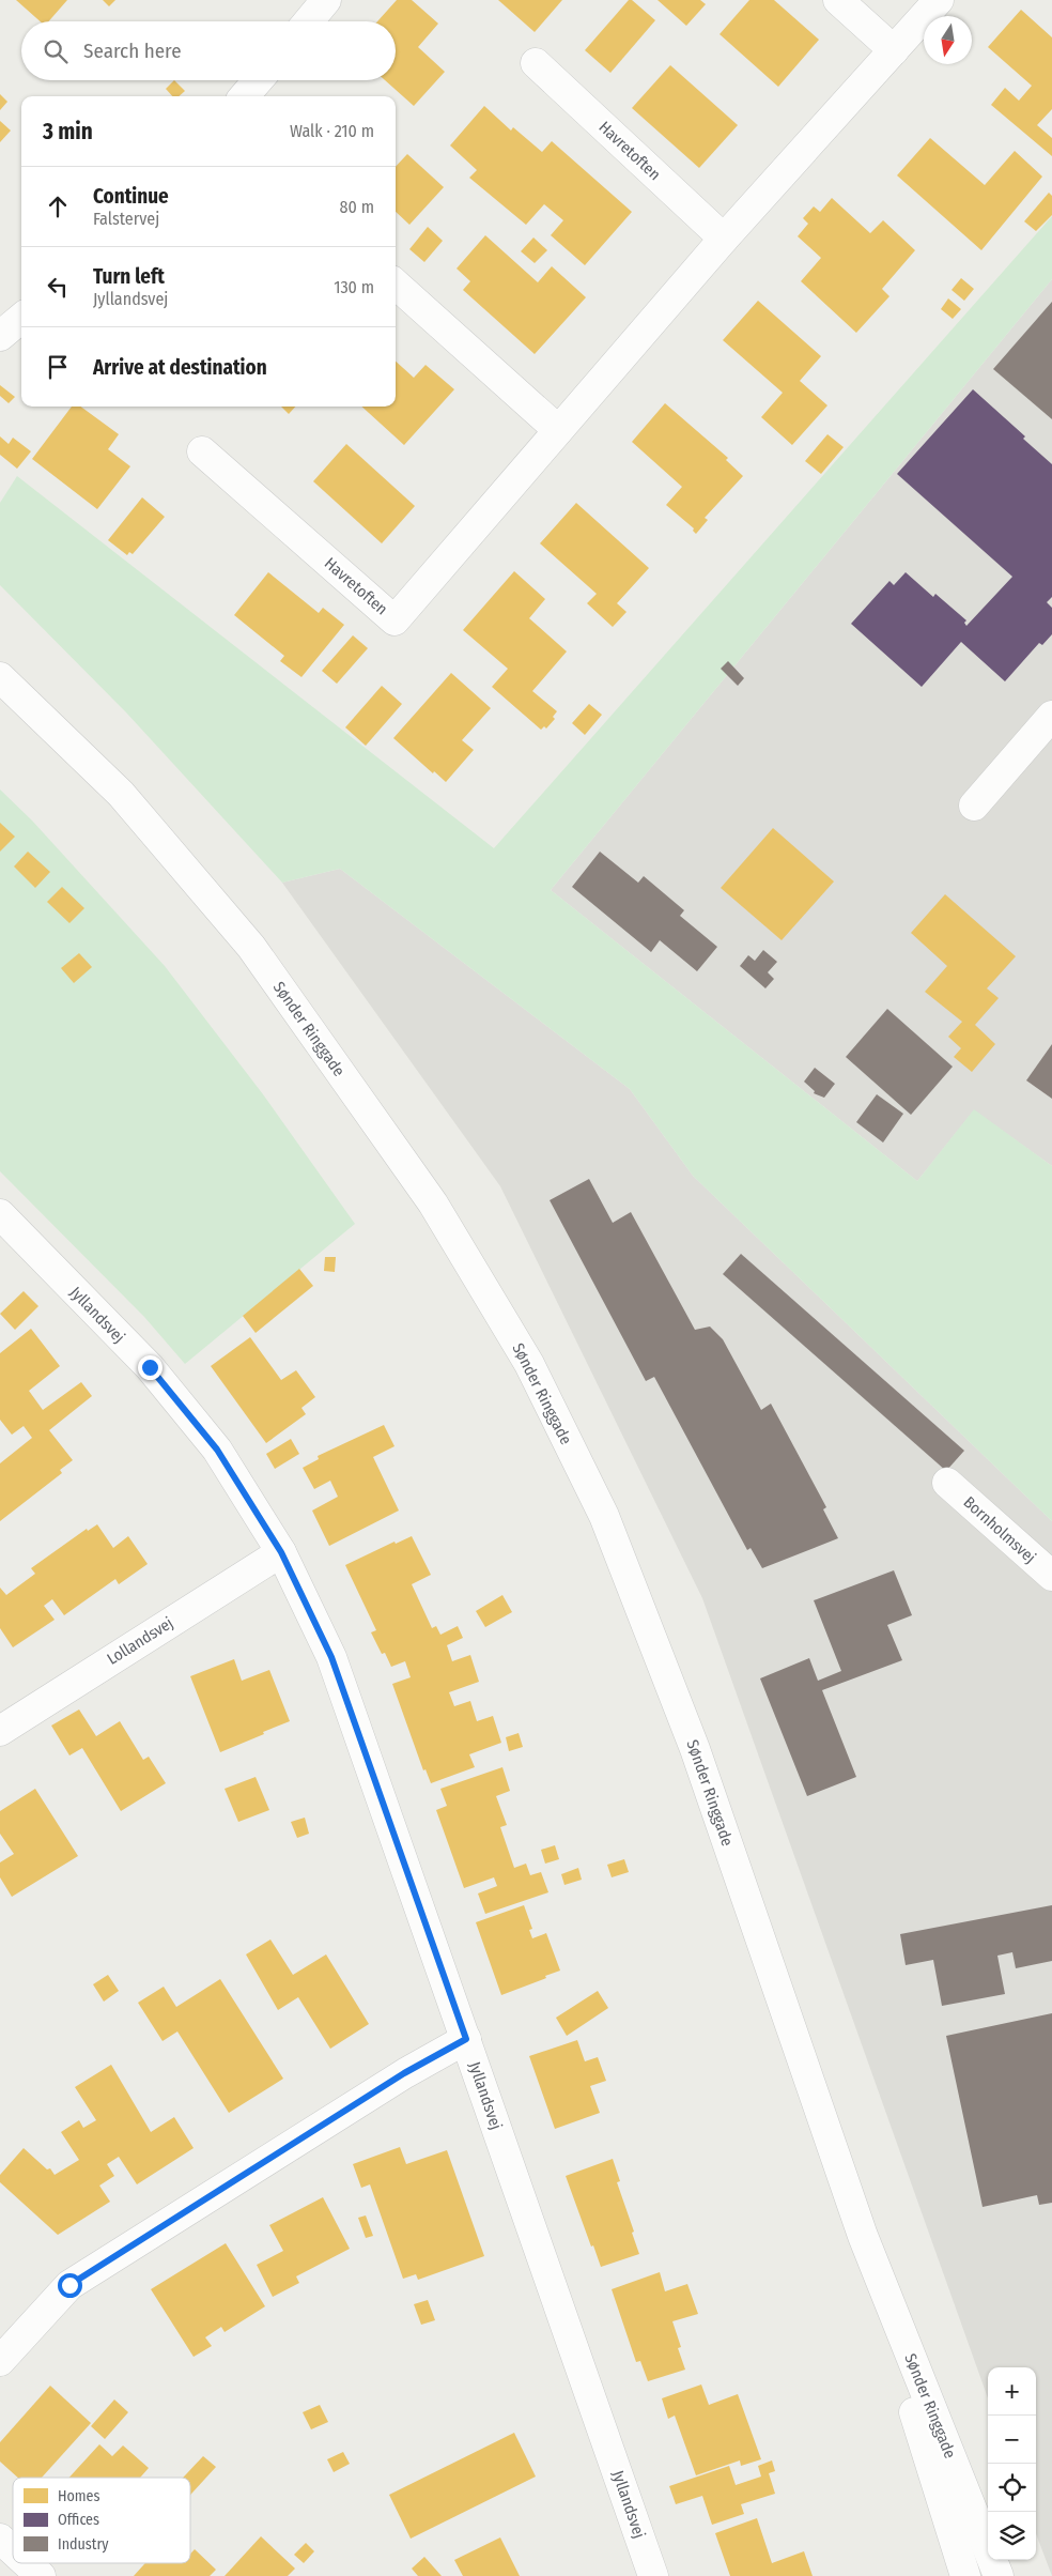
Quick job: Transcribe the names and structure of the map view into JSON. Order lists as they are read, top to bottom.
{
  "streets": {
    "street": [
      "Havretoften",
      "Sønder Ringgade",
      "Jyllandsvej",
      "Bornholmsvej",
      "Lollandsvej"
    ]
  },
  "crossings": [
    ["Jyllandsvej", "Lollandsvej"]
  ],
  "legend": ["Homes", "Offices", "Industry"],
  "north": "bottom",
  "page": {
    "search": "Search here",
    "heading": ["3 min", "Walk · 210 m"],
    "list": [
      ["Continue", "Falstervej", "80 m"],
      ["Turn left", "Jyllandsvej", "130 m"],
      "Arrive at destination"
    ],
    "map_buttons": ["+", "−"]
  }
}
